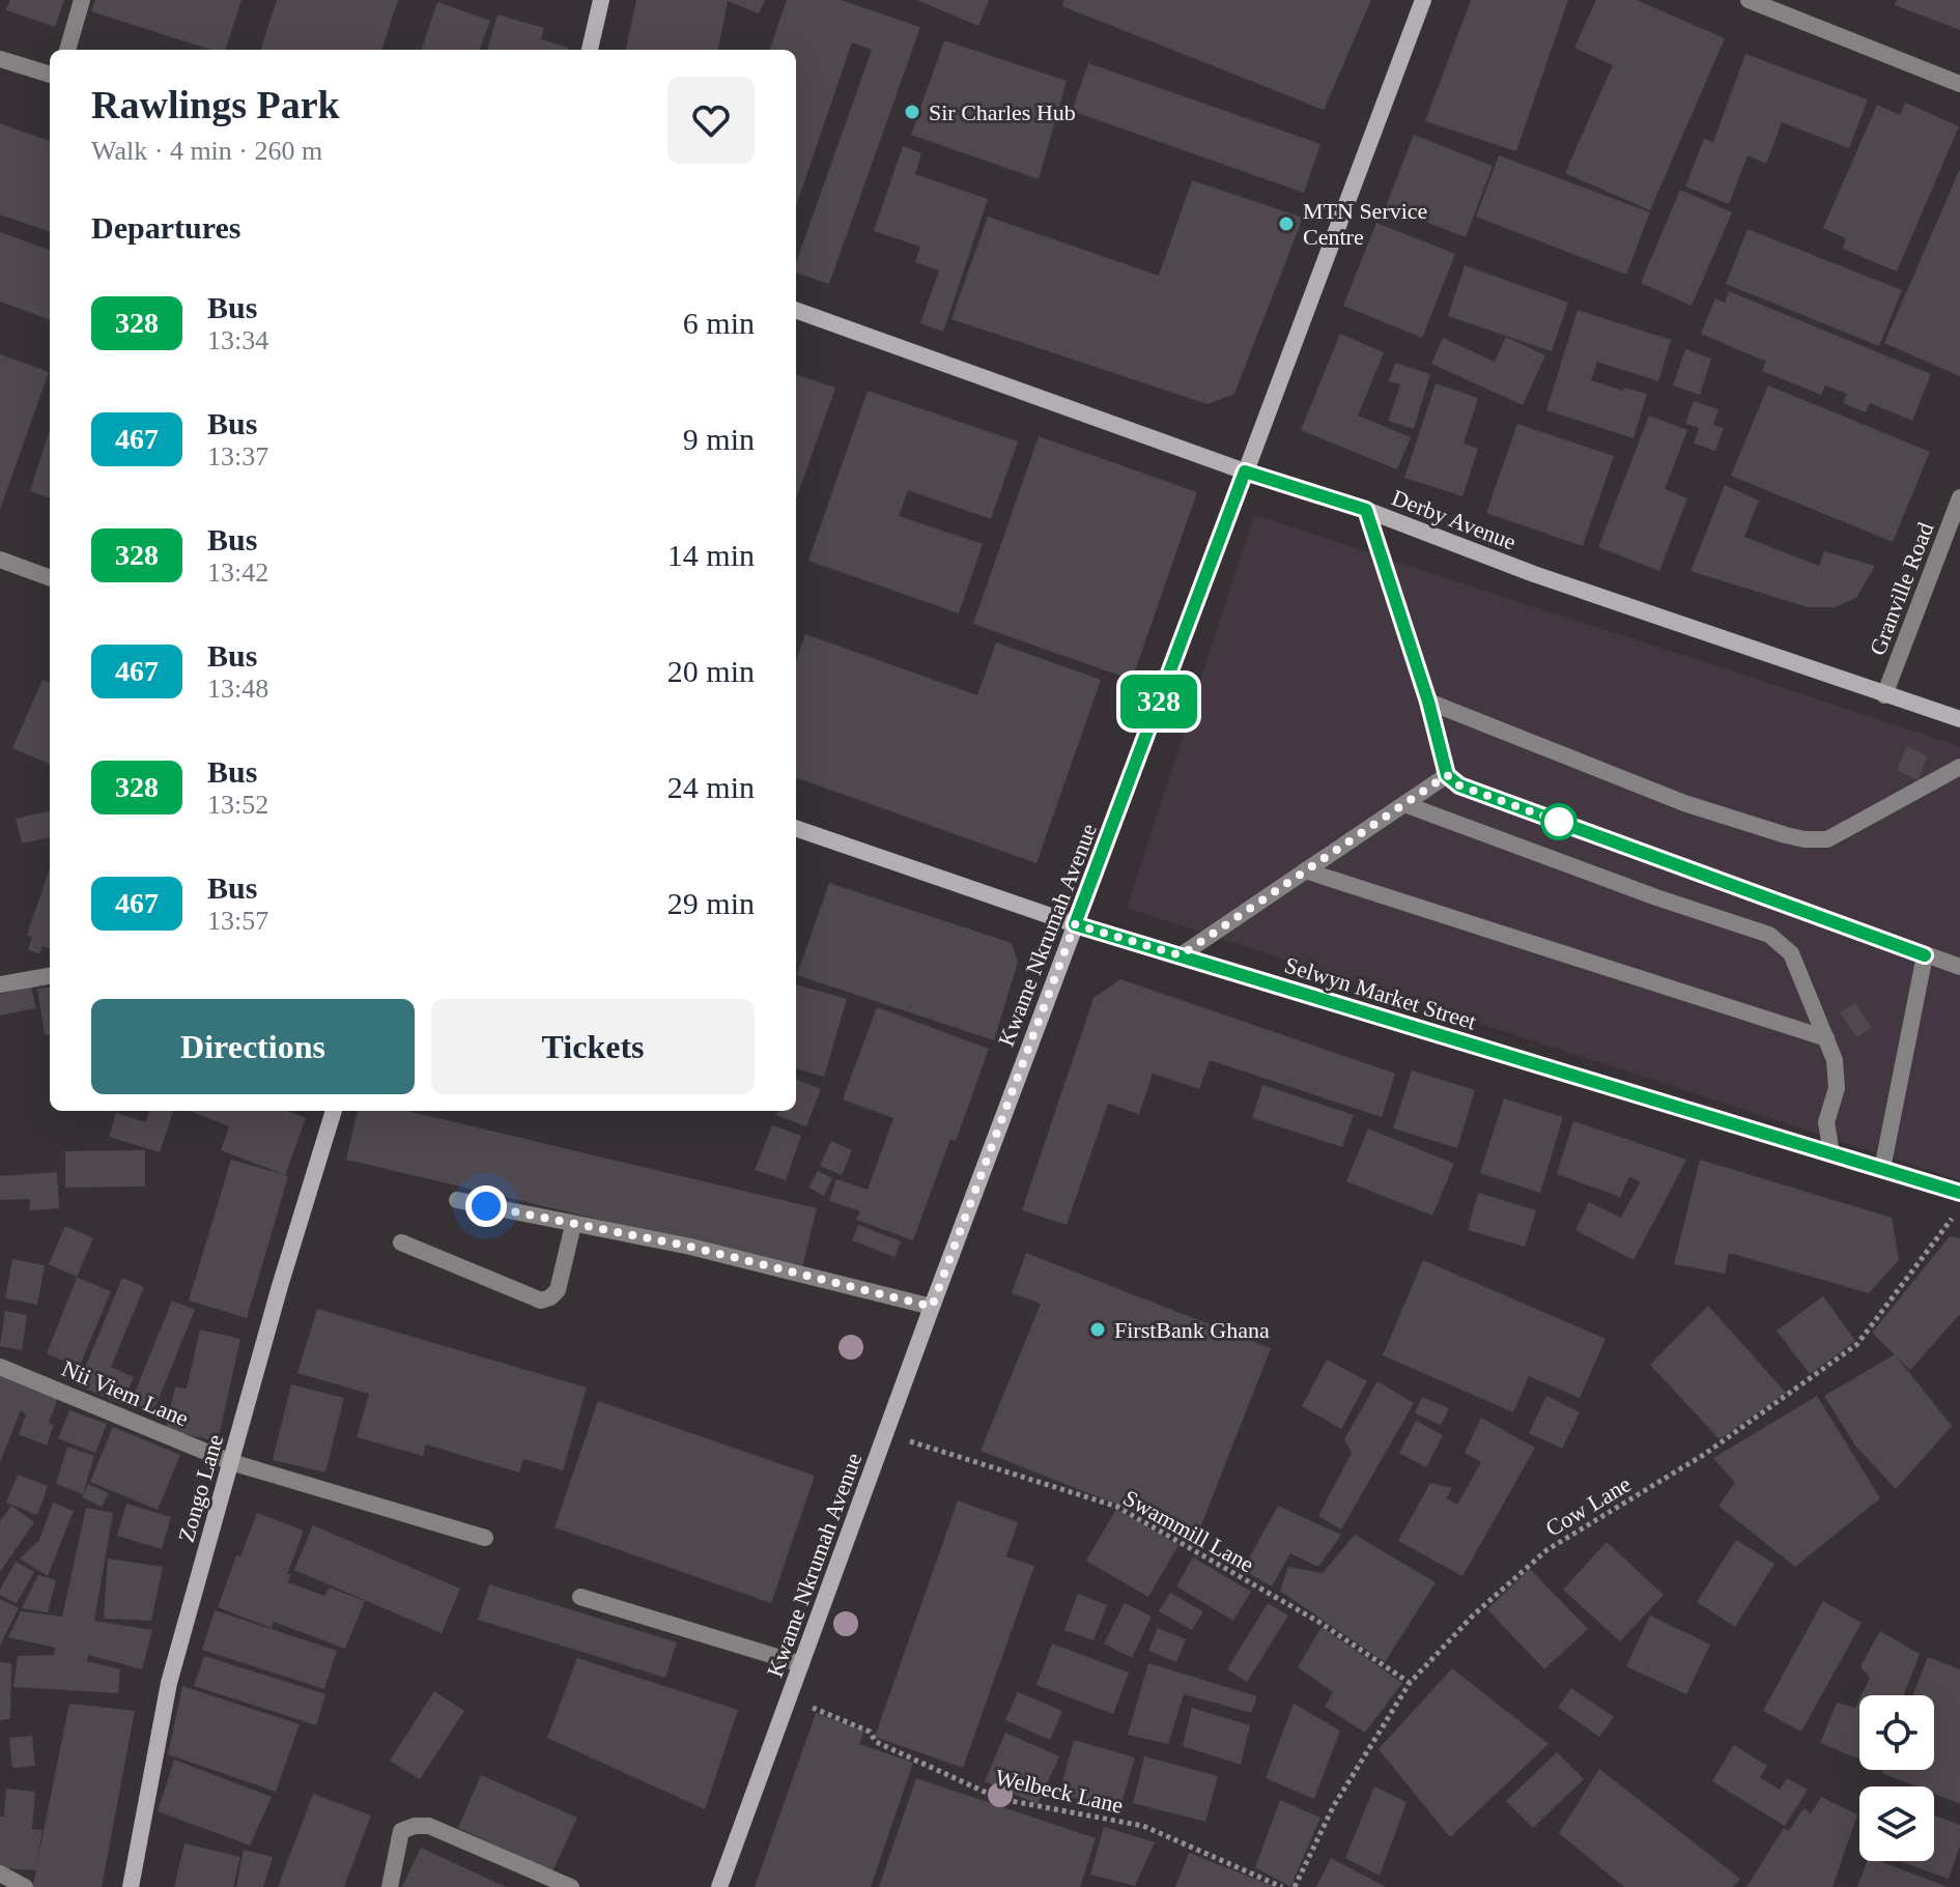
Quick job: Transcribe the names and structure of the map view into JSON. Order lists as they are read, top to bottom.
{
  "streets": {
    "main road": [
      "Derby Avenue",
      "Kwame Nkrumah Avenue",
      "Selwyn Market Street",
      "Zongo Lane"
    ],
    "street": ["Granville Road", "Nii Viem Lane"],
    "path": ["Cow Lane", "Swammill Lane", "Welbeck Lane"]
  },
  "crossings": [
    ["Derby Avenue", "Granville Road"],
    ["Derby Avenue", "Kwame Nkrumah Avenue"],
    ["Kwame Nkrumah Avenue", "Selwyn Market Street"],
    ["Kwame Nkrumah Avenue", "Swammill Lane"],
    ["Kwame Nkrumah Avenue", "Welbeck Lane"],
    ["Nii Viem Lane", "Zongo Lane"],
    ["Cow Lane", "Swammill Lane"]
  ],
  "places": ["Sir Charles Hub", "MTN Service Centre", "FirstBank Ghana"],
  "lines": ["bus line 328"],
  "page": {
    "on_map": "328",
    "heading": [
      ["Rawlings Park", "Walk · 4 min · 260 m"],
      "Departures"
    ],
    "list": [
      {
        "mark": "328",
        "name": "Bus",
        "note": "13:34",
        "value": "6 min"
      },
      {
        "mark": "467",
        "name": "Bus",
        "note": "13:37",
        "value": "9 min"
      },
      {
        "mark": "328",
        "name": "Bus",
        "note": "13:42",
        "value": "14 min"
      },
      {
        "mark": "467",
        "name": "Bus",
        "note": "13:48",
        "value": "20 min"
      },
      {
        "mark": "328",
        "name": "Bus",
        "note": "13:52",
        "value": "24 min"
      },
      {
        "mark": "467",
        "name": "Bus",
        "note": "13:57",
        "value": "29 min"
      }
    ],
    "buttons": ["Directions", "Tickets"]
  }
}
